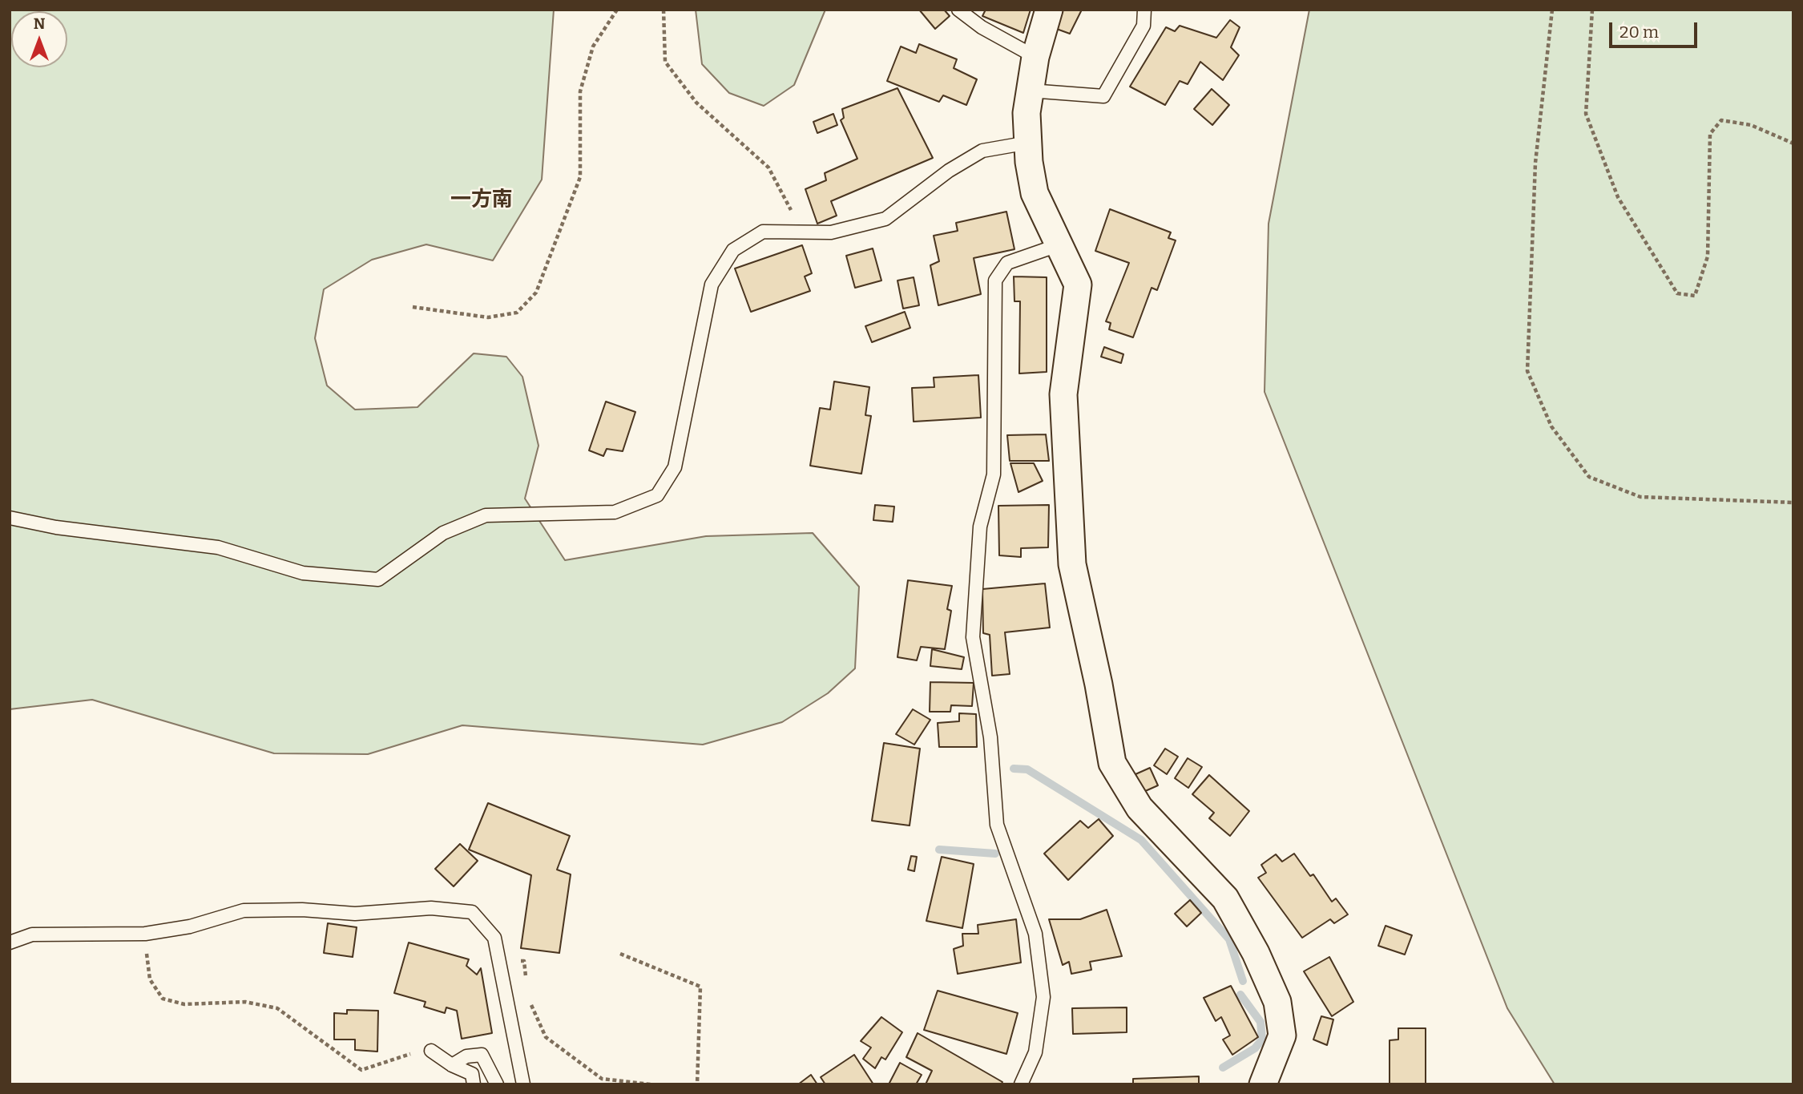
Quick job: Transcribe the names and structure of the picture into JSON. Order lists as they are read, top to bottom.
{
  "districts": ["一方南"],
  "scale_bar": "20 m",
  "north": "top"
}
